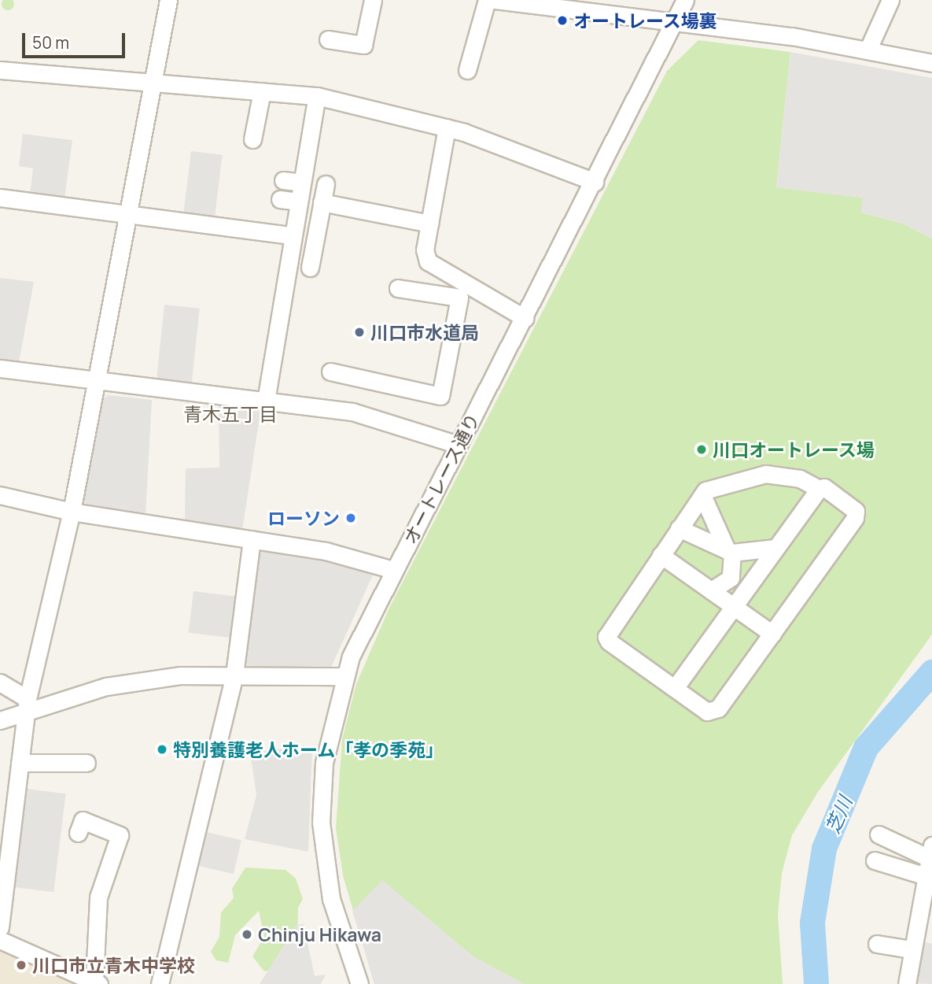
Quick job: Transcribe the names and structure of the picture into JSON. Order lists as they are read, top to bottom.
{
  "streets": {
    "street": ["オートレース通り"]
  },
  "districts": ["青木五丁目"],
  "water": ["芝川"],
  "places": [
    "オートレース場裏",
    "川口市水道局",
    "川口オートレース場",
    "ローソン",
    "特別養護老人ホーム「孝の季苑」",
    "Chinju Hikawa",
    "川口市立青木中学校"
  ],
  "scale_bar": "50 m"
}
